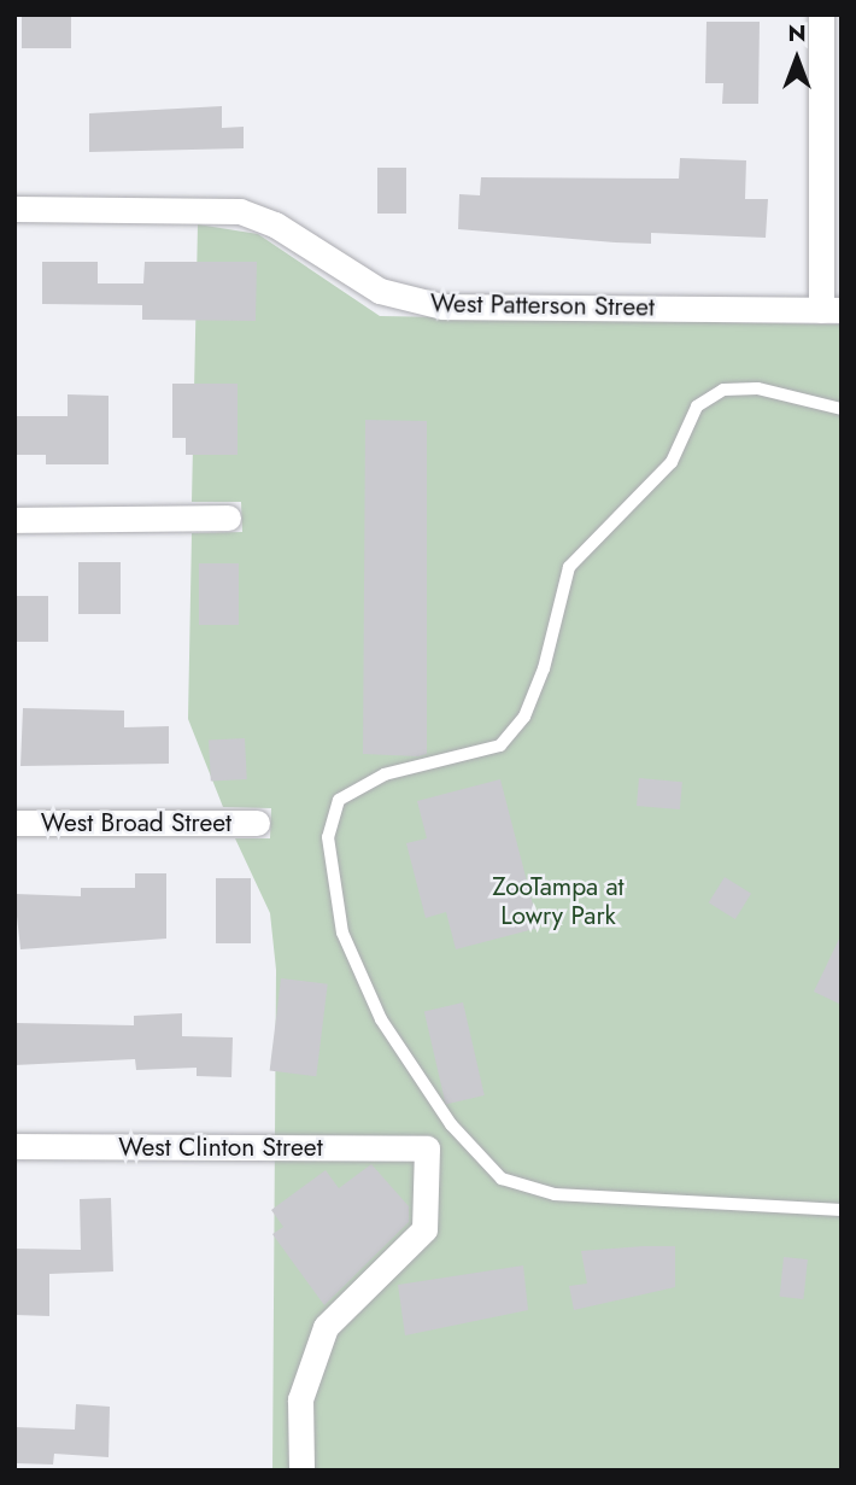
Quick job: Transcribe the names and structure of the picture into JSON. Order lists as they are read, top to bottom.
{
  "streets": {
    "street": ["West Patterson Street", "West Broad Street", "West Clinton Street"]
  },
  "parks": ["ZooTampa at Lowry Park"],
  "north": "top"
}
